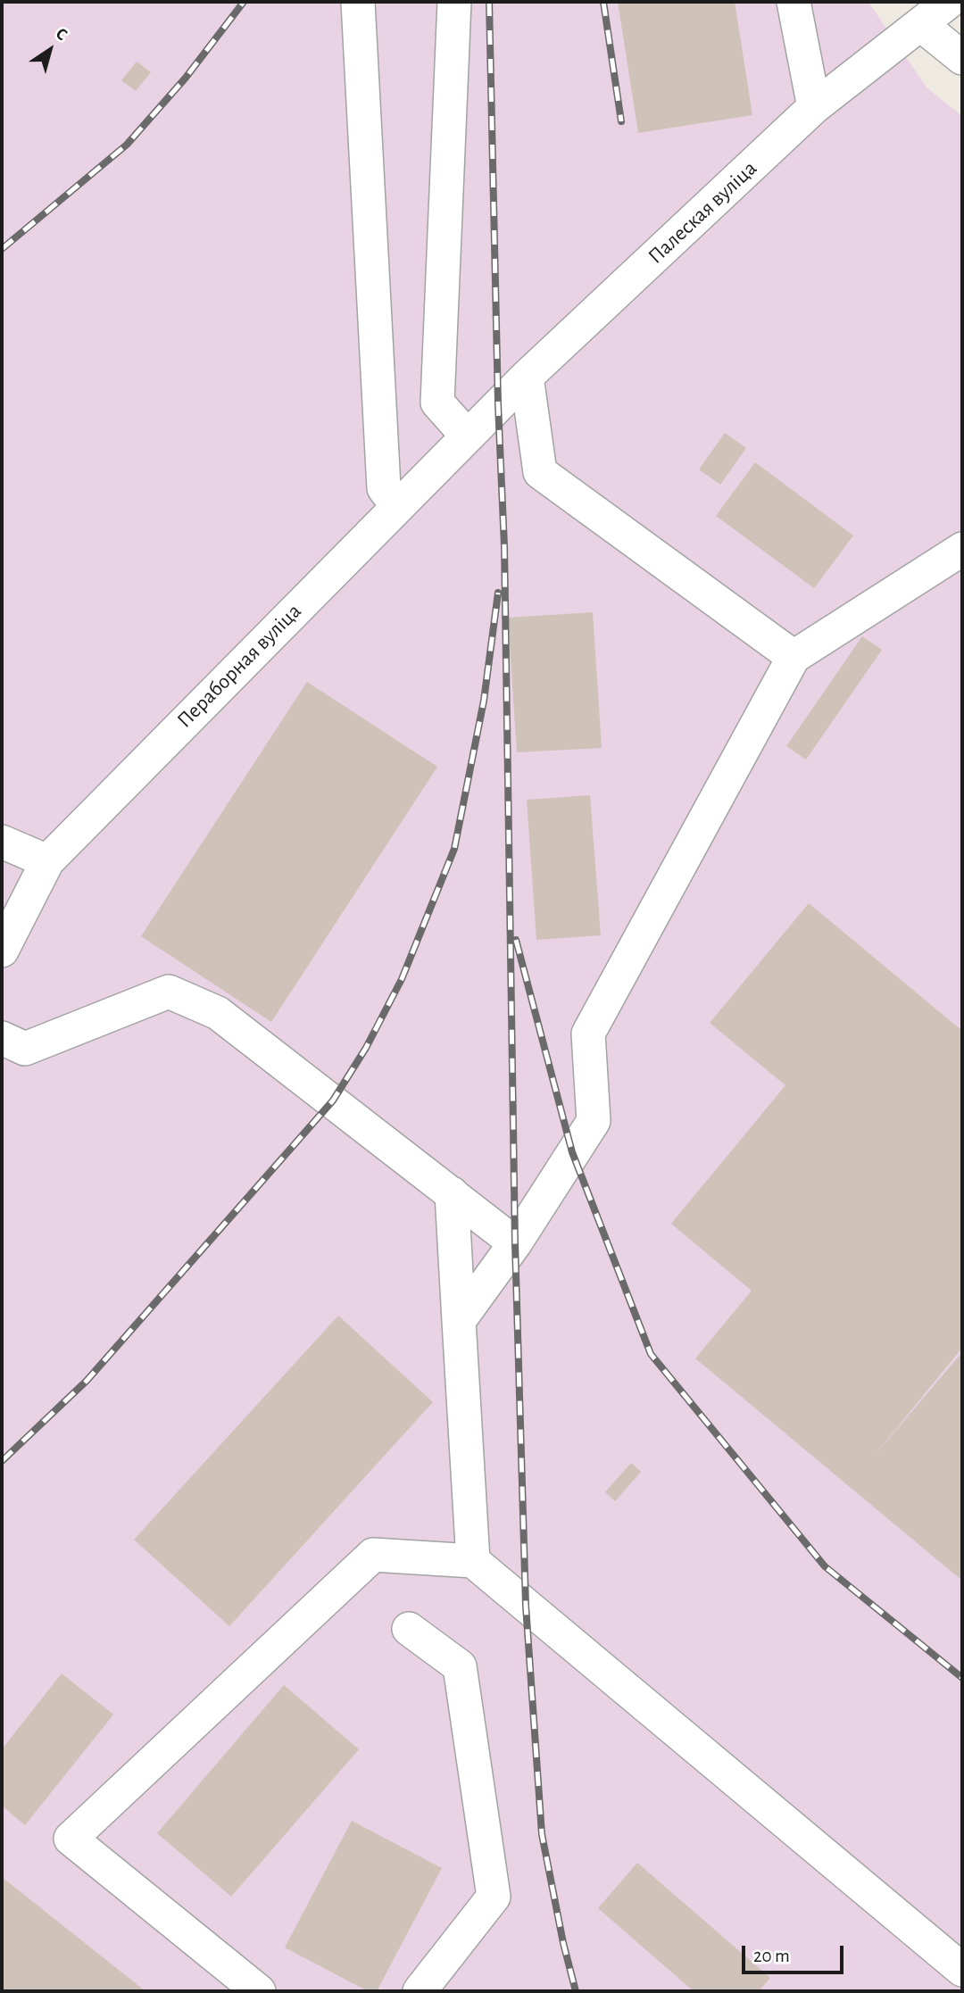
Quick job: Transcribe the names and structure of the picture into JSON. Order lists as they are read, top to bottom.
{
  "streets": {
    "street": ["Палеская вуліца", "Пераборная вуліца"]
  },
  "crossings": [
    ["Палеская вуліца", "Пераборная вуліца"]
  ],
  "scale_bar": "20 m",
  "north": "top right"
}
